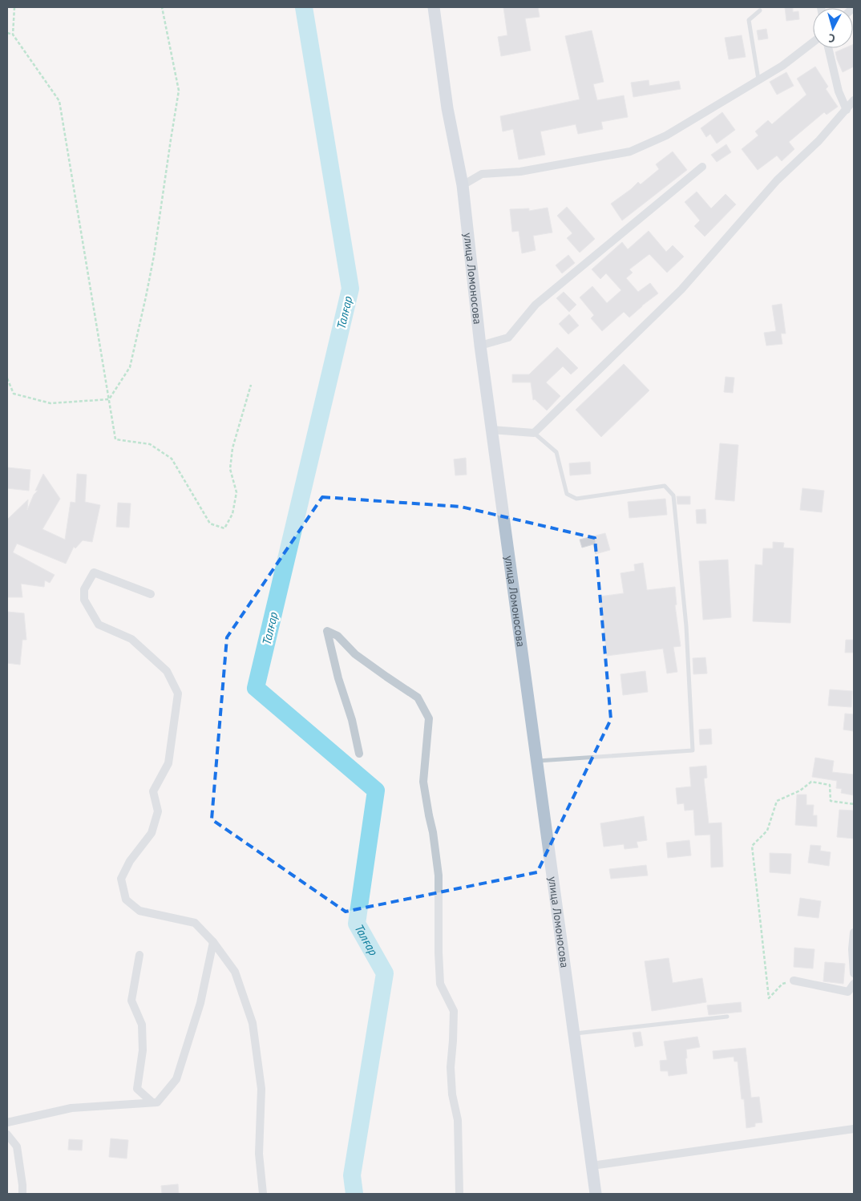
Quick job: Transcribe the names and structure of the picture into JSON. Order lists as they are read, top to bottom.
{
  "streets": {
    "main road": ["улица Ломоносова"]
  },
  "water": ["Талғар"],
  "north": "bottom"
}
